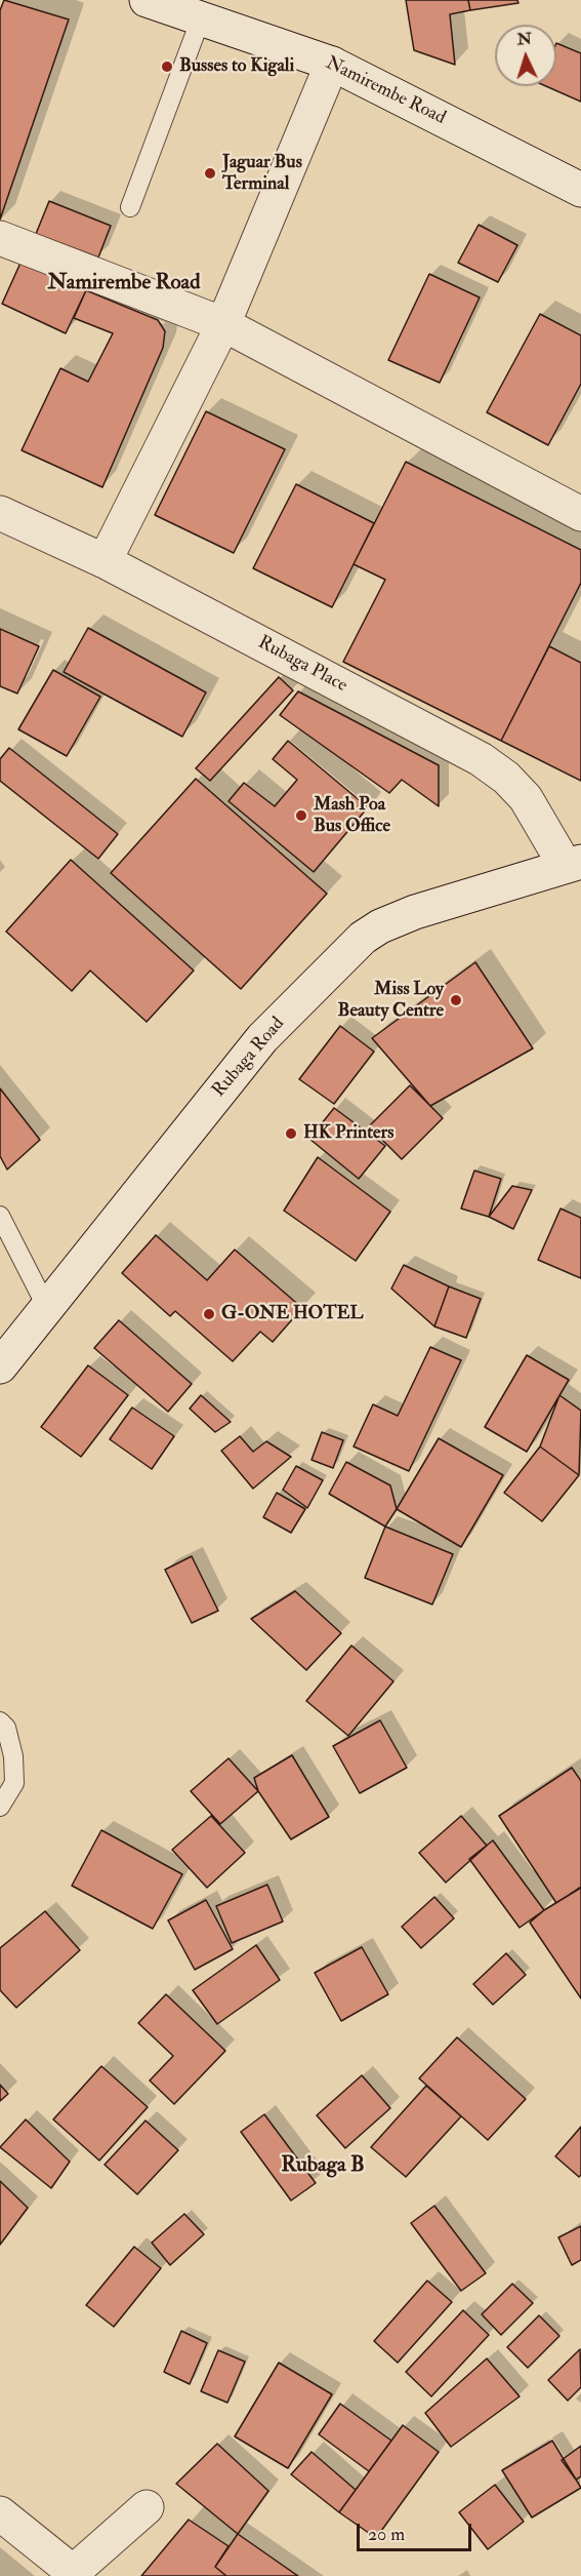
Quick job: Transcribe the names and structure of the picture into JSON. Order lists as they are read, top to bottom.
{
  "streets": {
    "street": ["Namirembe Road", "Rubaga Place", "Rubaga Road"]
  },
  "crossings": [
    ["Rubaga Place", "Rubaga Road"]
  ],
  "districts": ["Namirembe Road", "Rubaga B"],
  "places": [
    "Busses to Kigali",
    "Jaguar Bus Terminal",
    "Mash Poa Bus Office",
    "Miss Loy Beauty Centre",
    "HK Printers",
    "G-ONE HOTEL"
  ],
  "scale_bar": "20 m",
  "north": "top"
}
